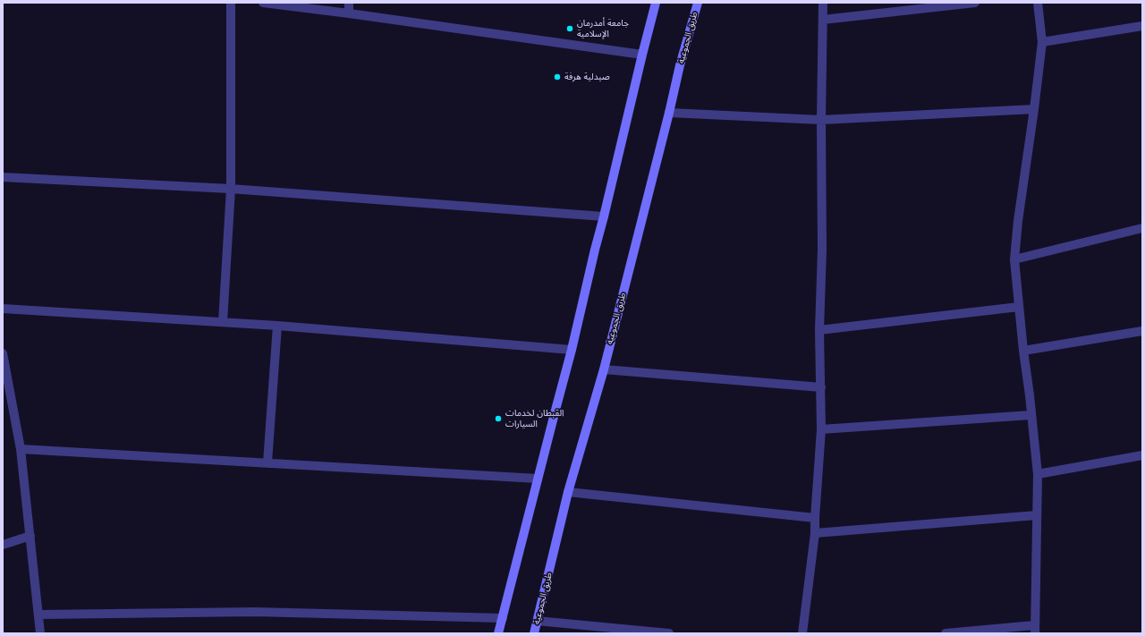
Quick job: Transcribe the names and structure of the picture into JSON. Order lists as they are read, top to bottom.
{
  "streets": {
    "main road": ["طريق الجموعية"]
  },
  "places": ["جامعة أمدرمان الإسلامية", "صيدلية هرفة", "القبطان لخدمات السيارات"]
}
